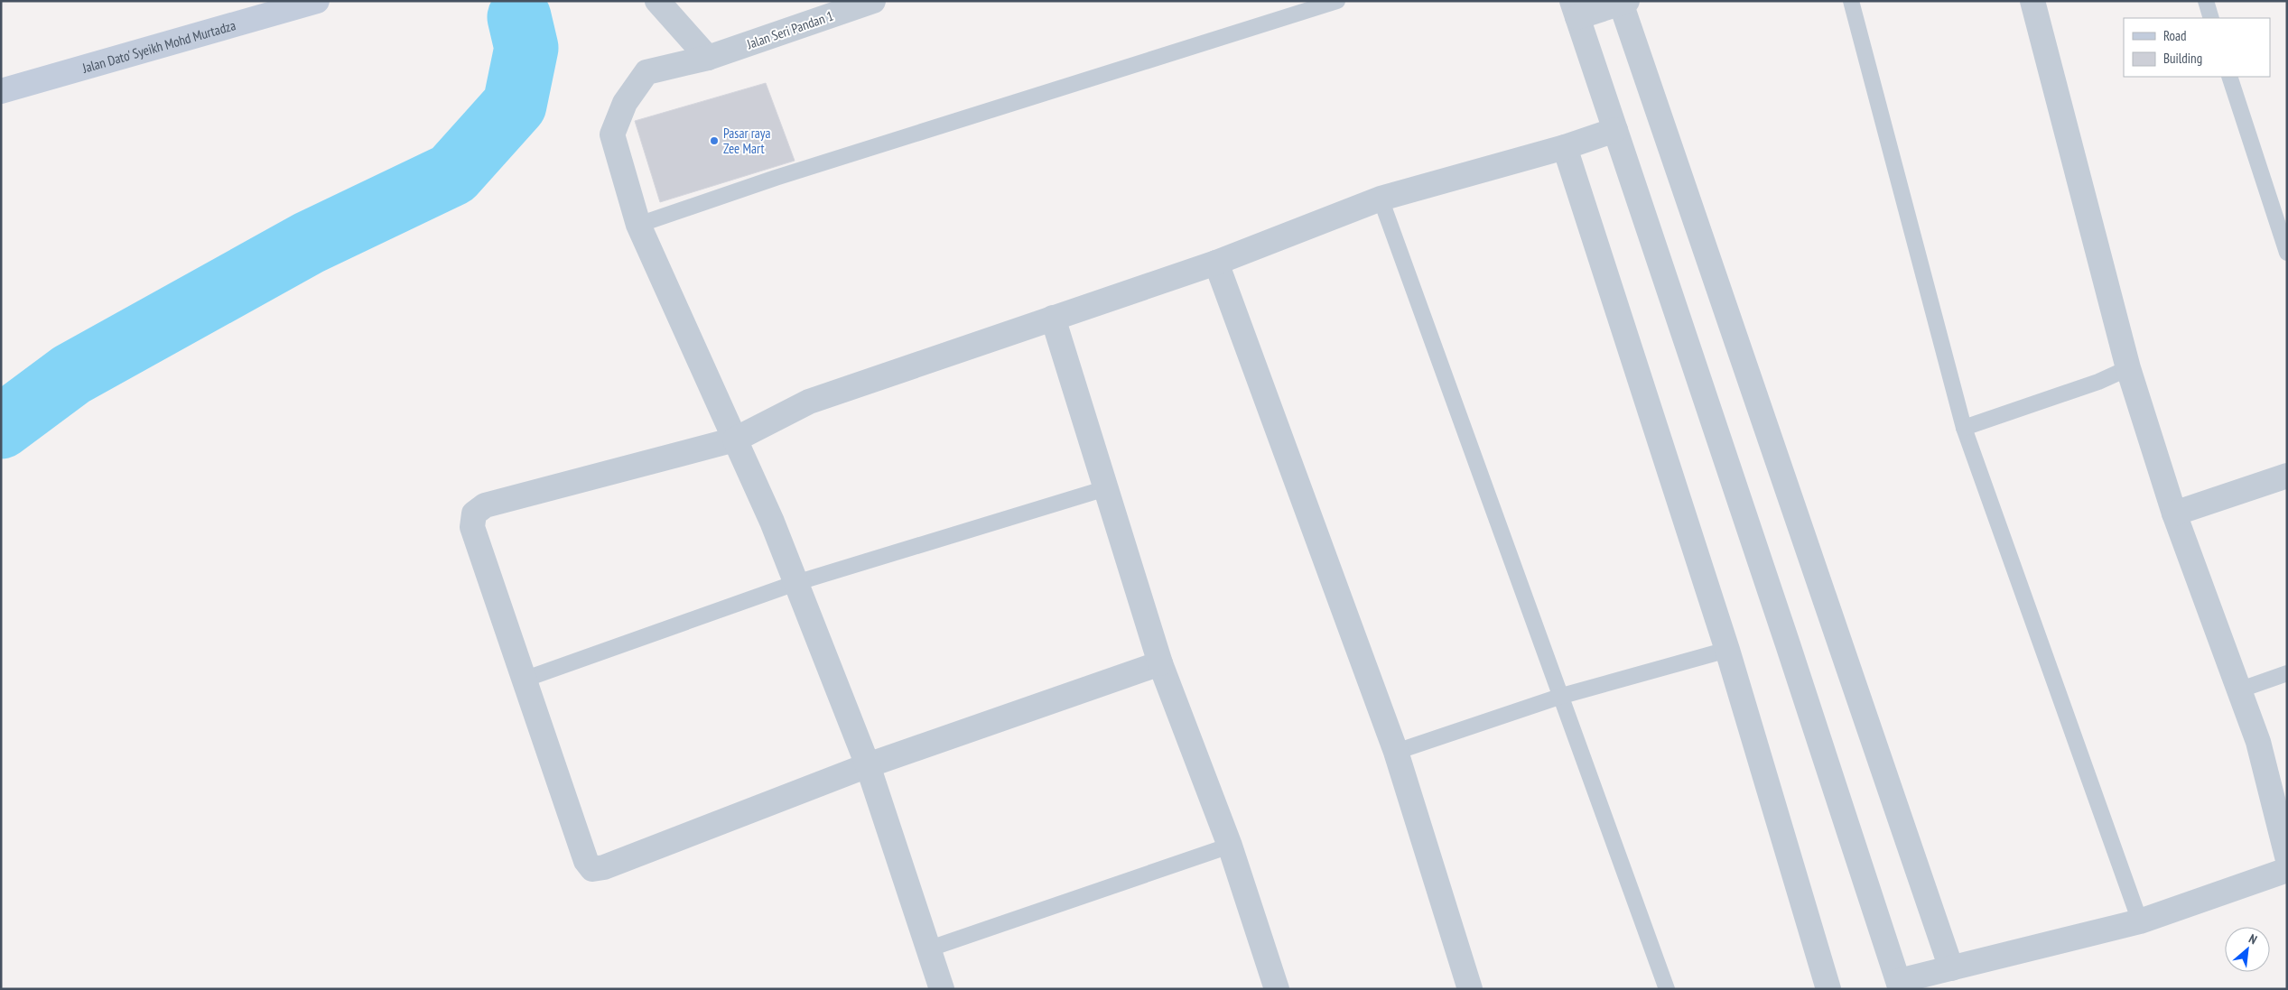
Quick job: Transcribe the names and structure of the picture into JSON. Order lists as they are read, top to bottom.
{
  "streets": {
    "main road": ["Jalan Dato' Syeikh Mohd Murtadza"],
    "street": ["Jalan Seri Pandan 1"]
  },
  "places": ["Pasar raya Zee Mart"],
  "legend": ["Road", "Building"],
  "north": "top right"
}
